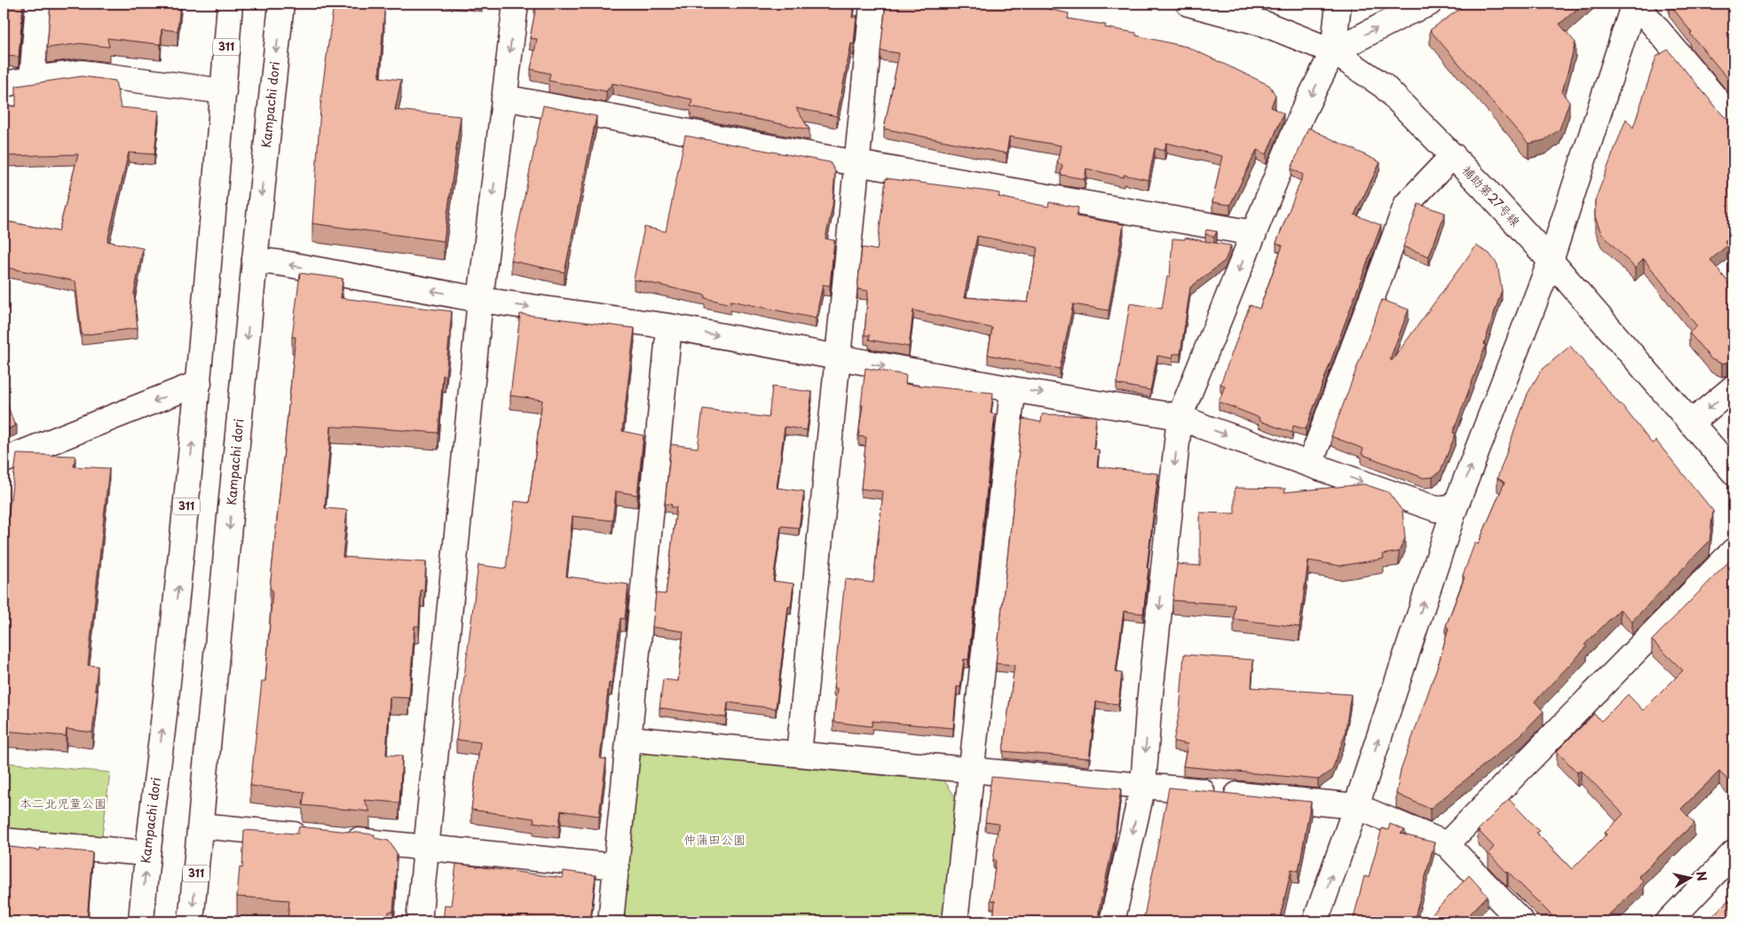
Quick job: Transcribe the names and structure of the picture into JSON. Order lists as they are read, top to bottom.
{
  "streets": {
    "street": ["311", "Kampachi dori", "補助第27号線"]
  },
  "parks": ["本二北児童公園", "仲蒲田公園"],
  "north": "right"
}
